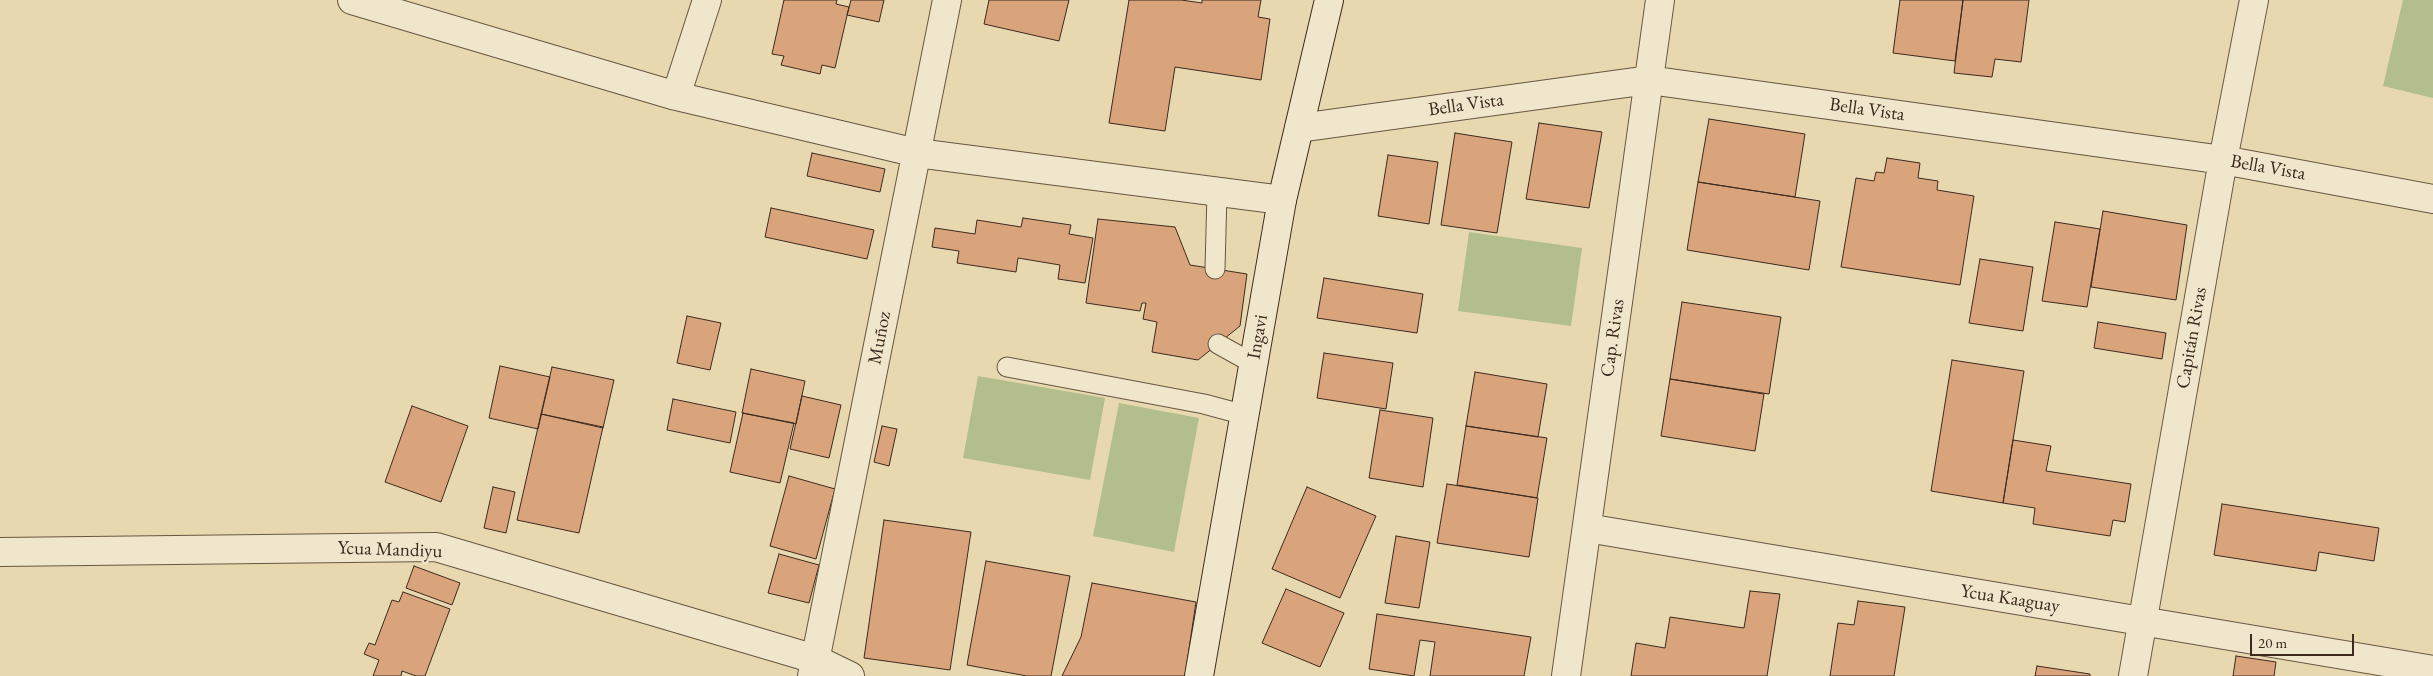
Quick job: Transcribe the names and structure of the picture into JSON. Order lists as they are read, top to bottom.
{
  "streets": {
    "street": [
      "Bella Vista",
      "Ingavi",
      "Muñoz",
      "Cap. Rivas",
      "Capitán Rivas",
      "Ycua Mandiyu",
      "Ycua Kaaguay"
    ]
  },
  "crossings": [
    ["Bella Vista", "Ingavi"],
    ["Bella Vista", "Cap. Rivas"],
    ["Bella Vista", "Capitán Rivas"],
    ["Muñoz", "Ycua Mandiyu"],
    ["Cap. Rivas", "Ycua Kaaguay"],
    ["Capitán Rivas", "Ycua Kaaguay"]
  ],
  "scale_bar": "20 m"
}
